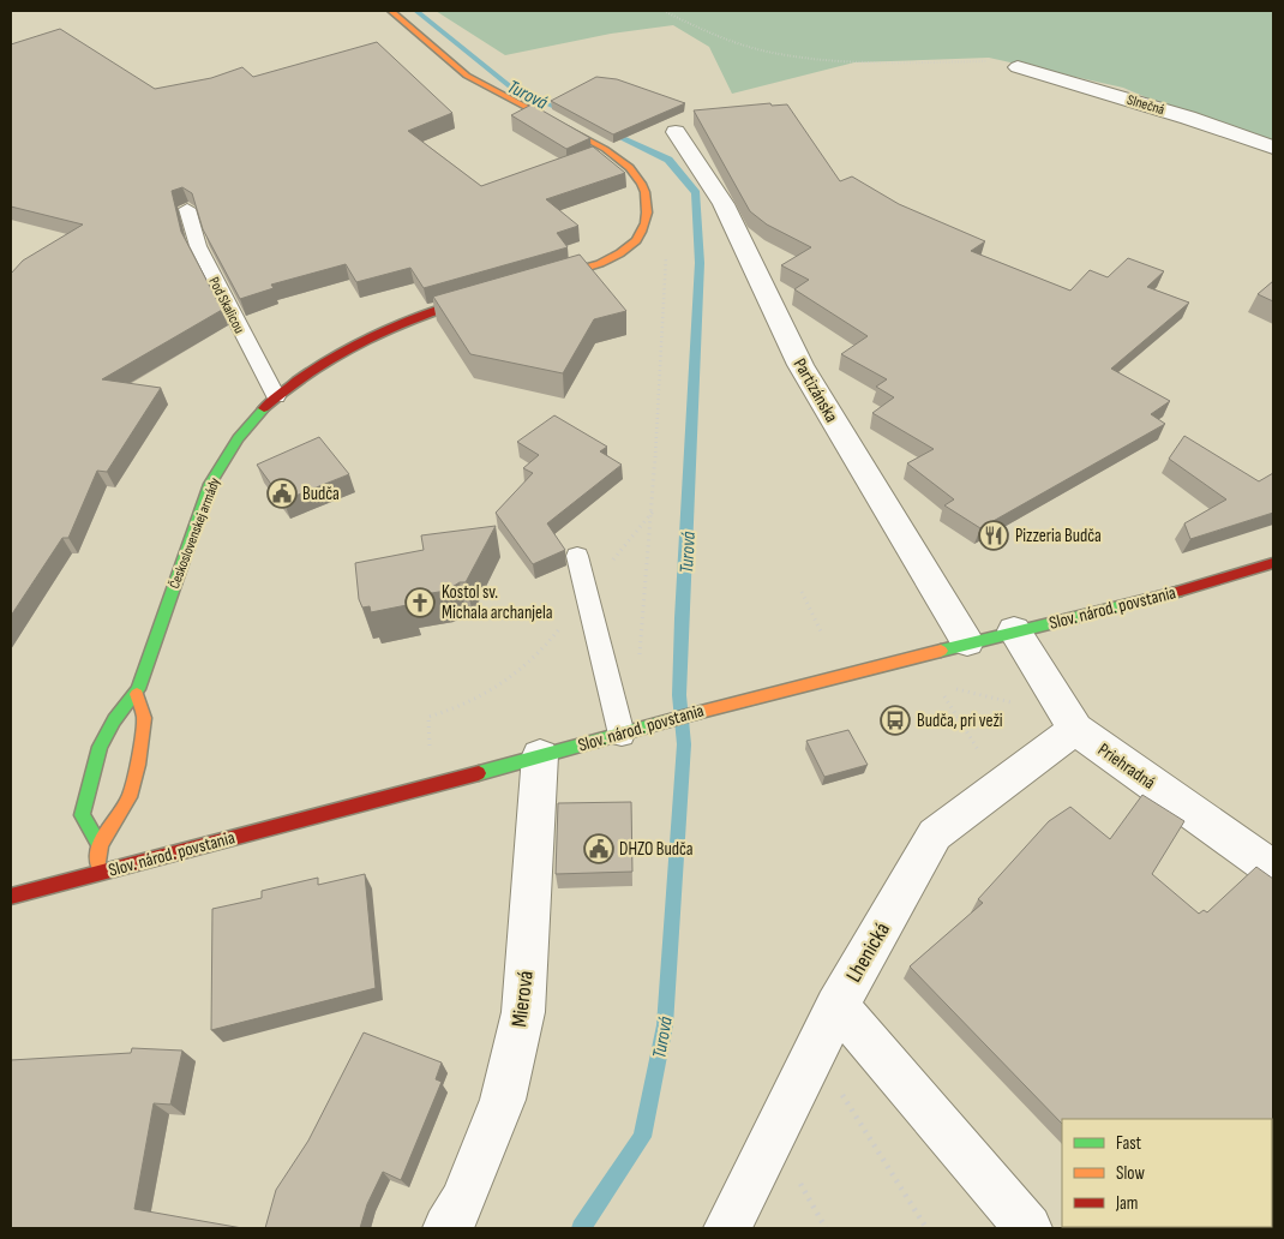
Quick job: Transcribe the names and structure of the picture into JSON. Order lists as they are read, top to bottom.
{
  "streets": {
    "street": [
      "Slnečná",
      "Partizánska",
      "Československej armády",
      "Slov. národ. povstania",
      "Priehradná",
      "Lhenická",
      "Mierová"
    ],
    "lane": ["Pod Skalicou"]
  },
  "crossings": [
    ["Pod Skalicou", "Československej armády"],
    ["Partizánska", "Slov. národ. povstania"],
    ["Slov. národ. povstania", "Priehradná"],
    ["Slov. národ. povstania", "Mierová"],
    ["Priehradná", "Lhenická"]
  ],
  "water": ["Turová"],
  "places": {
    "public building": ["Budča", "DHZO Budča"],
    "restaurant": ["Pizzeria Budča"],
    "church": ["Kostol sv. Michala archanjela"],
    "bus stop": ["Budča, pri veži"]
  },
  "legend": ["Fast", "Slow", "Jam"]
}
